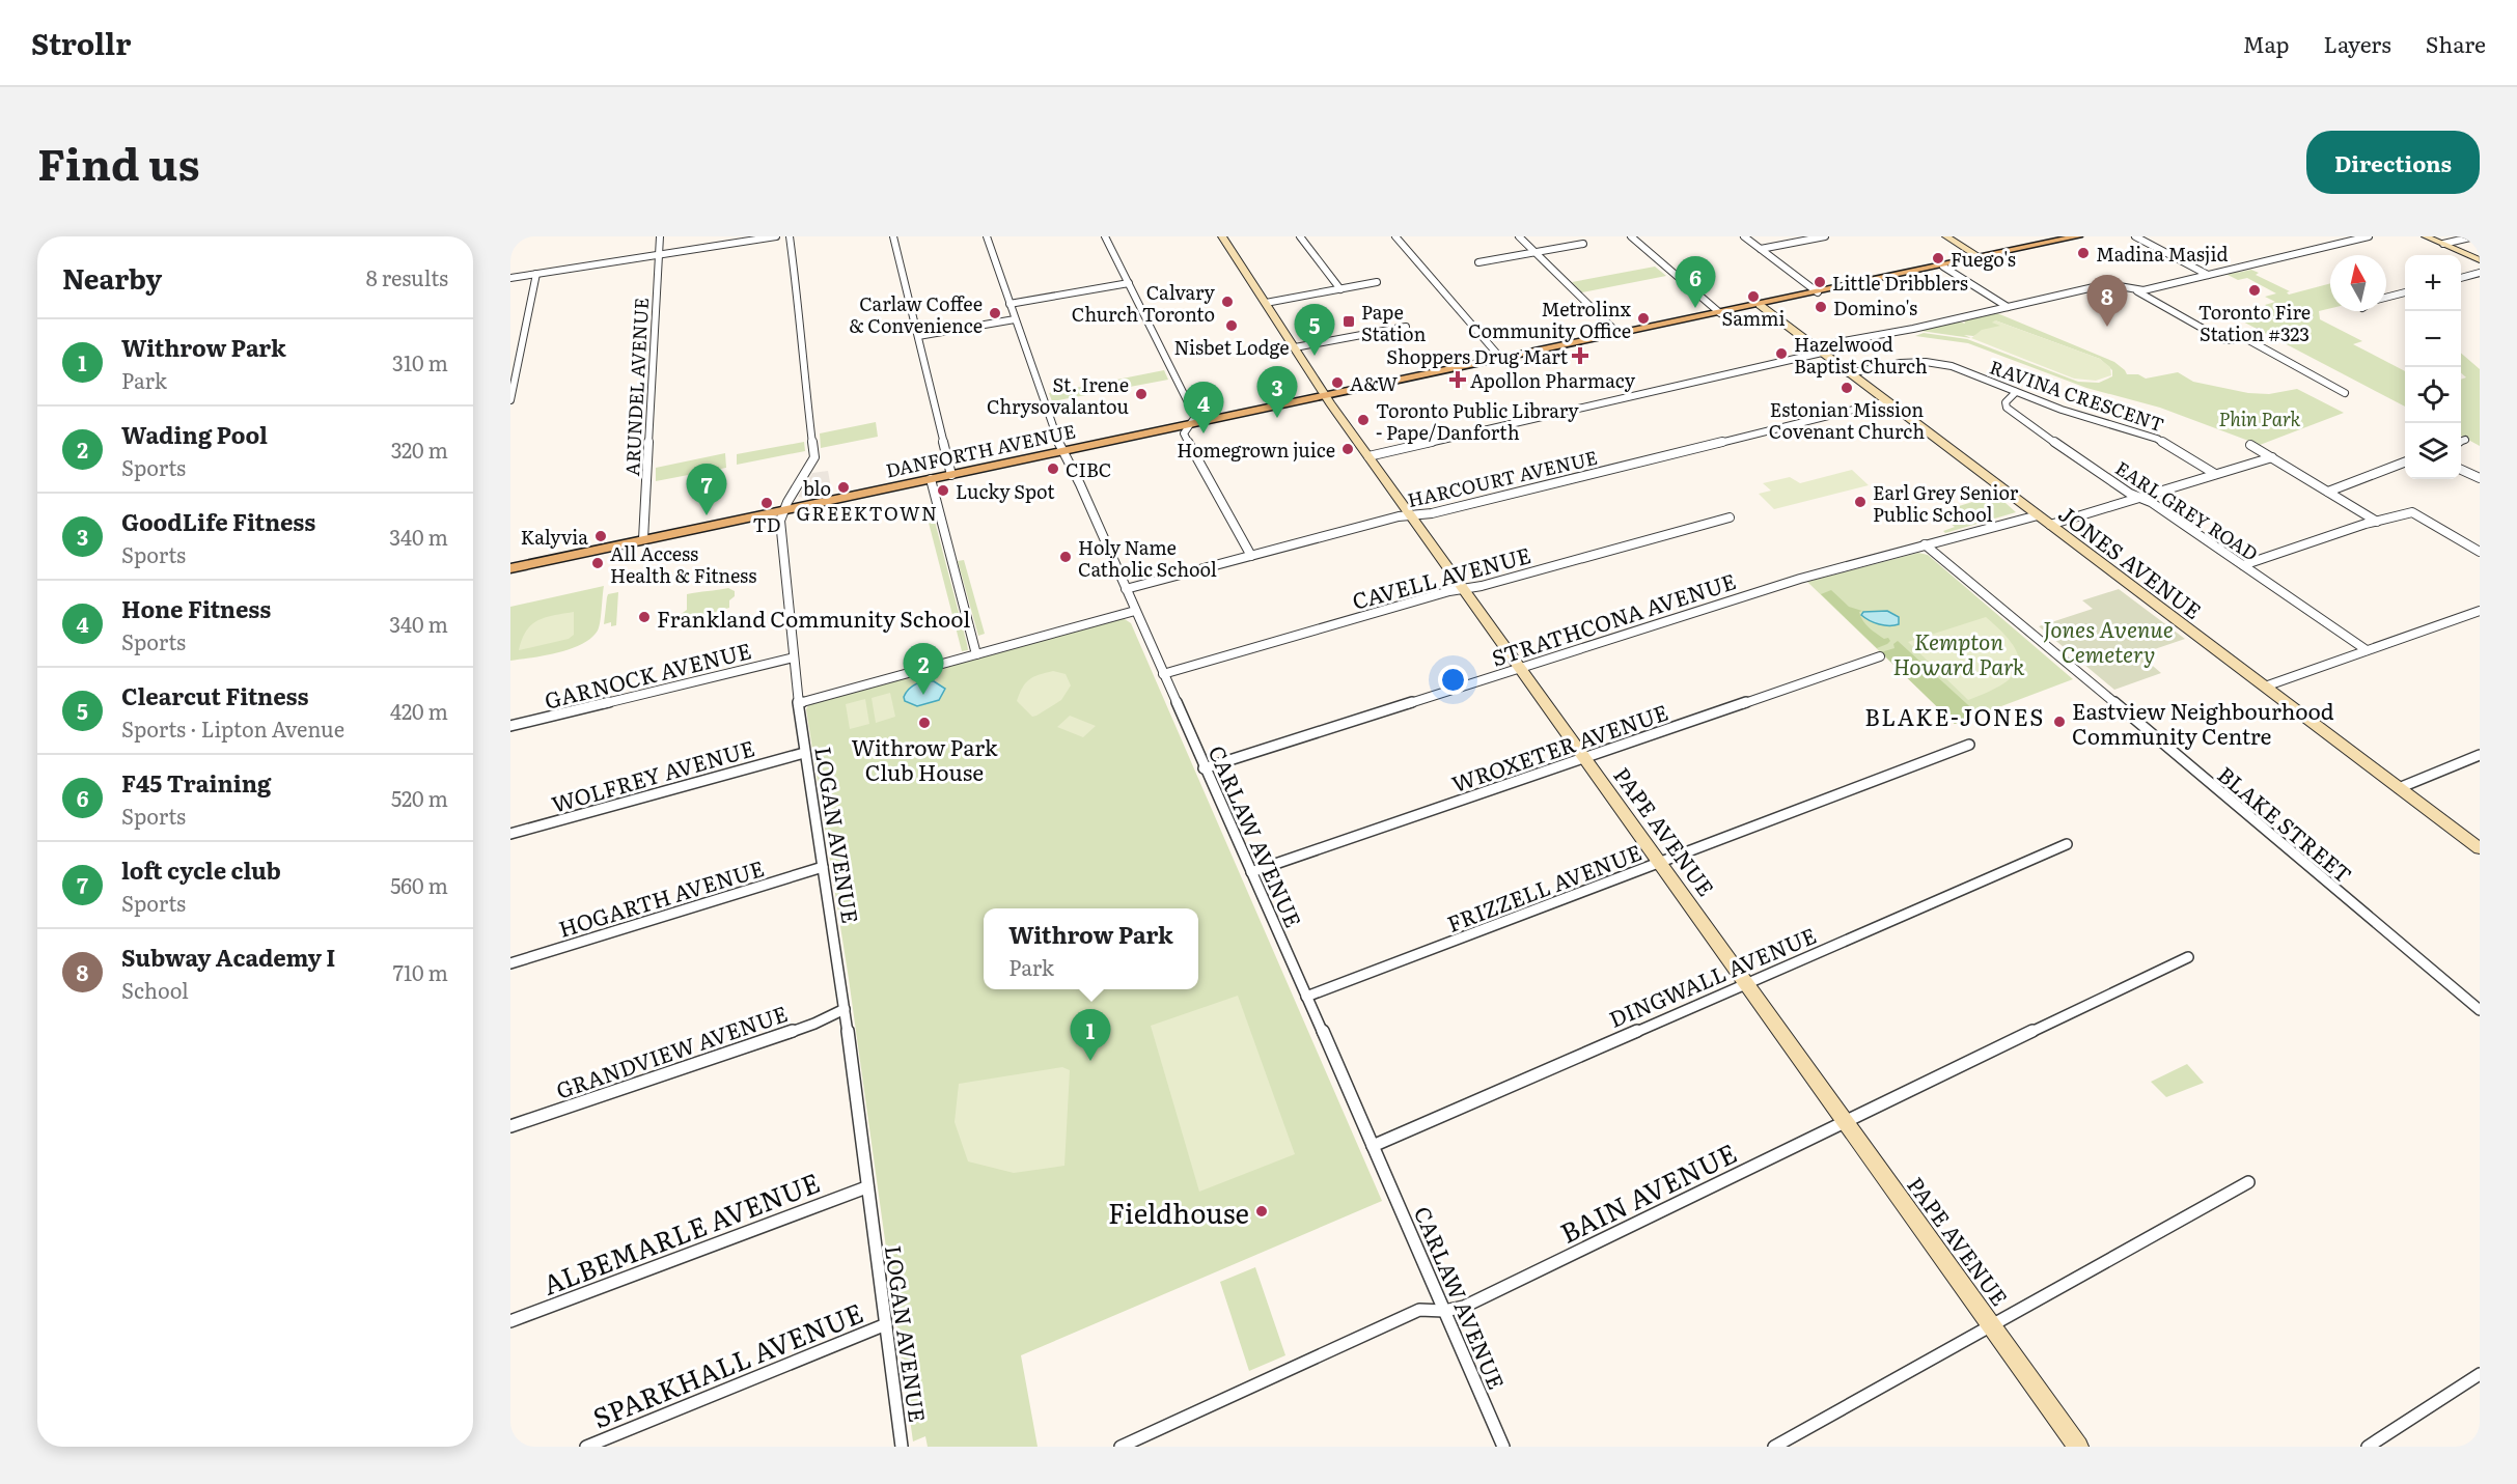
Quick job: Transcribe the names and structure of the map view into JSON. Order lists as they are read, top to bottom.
{
  "streets": {
    "main road": ["DANFORTH AVENUE", "JONES AVENUE", "PAPE AVENUE"],
    "street": [
      "ARUNDEL AVENUE",
      "RAVINA CRESCENT",
      "HARCOURT AVENUE",
      "EARL GREY ROAD",
      "CAVELL AVENUE",
      "STRATHCONA AVENUE",
      "GARNOCK AVENUE",
      "WROXETER AVENUE",
      "WOLFREY AVENUE",
      "BLAKE STREET",
      "LOGAN AVENUE",
      "CARLAW AVENUE",
      "FRIZZELL AVENUE",
      "HOGARTH AVENUE",
      "DINGWALL AVENUE",
      "GRANDVIEW AVENUE",
      "BAIN AVENUE",
      "ALBEMARLE AVENUE",
      "SPARKHALL AVENUE"
    ]
  },
  "crossings": [
    ["ARUNDEL AVENUE", "DANFORTH AVENUE"],
    ["RAVINA CRESCENT", "EARL GREY ROAD"],
    ["RAVINA CRESCENT", "JONES AVENUE"],
    ["DANFORTH AVENUE", "JONES AVENUE"],
    ["DANFORTH AVENUE", "PAPE AVENUE"],
    ["DANFORTH AVENUE", "LOGAN AVENUE"],
    ["DANFORTH AVENUE", "CARLAW AVENUE"],
    ["HARCOURT AVENUE", "JONES AVENUE"],
    ["HARCOURT AVENUE", "PAPE AVENUE"],
    ["HARCOURT AVENUE", "CARLAW AVENUE"],
    ["JONES AVENUE", "STRATHCONA AVENUE"],
    ["CAVELL AVENUE", "PAPE AVENUE"],
    ["CAVELL AVENUE", "CARLAW AVENUE"],
    ["STRATHCONA AVENUE", "BLAKE STREET"],
    ["STRATHCONA AVENUE", "PAPE AVENUE"],
    ["STRATHCONA AVENUE", "CARLAW AVENUE"],
    ["GARNOCK AVENUE", "LOGAN AVENUE"],
    ["WROXETER AVENUE", "PAPE AVENUE"],
    ["WROXETER AVENUE", "CARLAW AVENUE"],
    ["WOLFREY AVENUE", "LOGAN AVENUE"],
    ["PAPE AVENUE", "FRIZZELL AVENUE"],
    ["PAPE AVENUE", "DINGWALL AVENUE"],
    ["PAPE AVENUE", "BAIN AVENUE"],
    ["LOGAN AVENUE", "HOGARTH AVENUE"],
    ["LOGAN AVENUE", "GRANDVIEW AVENUE"],
    ["LOGAN AVENUE", "ALBEMARLE AVENUE"],
    ["LOGAN AVENUE", "SPARKHALL AVENUE"],
    ["CARLAW AVENUE", "FRIZZELL AVENUE"],
    ["CARLAW AVENUE", "DINGWALL AVENUE"],
    ["CARLAW AVENUE", "BAIN AVENUE"]
  ],
  "districts": ["GREEKTOWN", "BLAKE-JONES"],
  "parks": ["Phin Park", "Jones Avenue Cemetery", "Kempton Howard Park"],
  "places": {
    "other": [
      "Madina Masjid",
      "Fuego's",
      "Little Dribblers",
      "Toronto Fire Station #323",
      "Sammi",
      "Calvary Church Toronto",
      "Domino's",
      "Carlaw Coffee & Convenience",
      "Metrolinx Community Office",
      "Nisbet Lodge",
      "Hazelwood Baptist Church",
      "A&W",
      "Estonian Mission Covenant Church",
      "St. Irene Chrysovalantou",
      "Toronto Public Library - Pape/Danforth",
      "Homegrown juice",
      "CIBC",
      "blo",
      "Lucky Spot",
      "Earl Grey Senior Public School",
      "TD",
      "Kalyvia",
      "Holy Name Catholic School",
      "All Access Health & Fitness",
      "Frankland Community School",
      "Eastview Neighbourhood Community Centre",
      "Withrow Park Club House",
      "Fieldhouse"
    ],
    "transit": ["Pape Station"],
    "health": ["Shoppers Drug Mart", "Apollon Pharmacy"]
  },
  "north": "top",
  "page": {
    "header": "Strollr",
    "nav": ["Map", "Layers", "Share"],
    "title": "Find us",
    "buttons": "Directions",
    "heading": ["Nearby", "8 results"],
    "map_buttons": ["+", "−"],
    "pins": [
      "6",
      "8",
      "5",
      "3",
      "4",
      "7",
      "2",
      "1"
    ],
    "list": [
      {
        "mark": "1",
        "name": "Withrow Park",
        "note": "Park",
        "value": "310 m"
      },
      {
        "mark": "2",
        "name": "Wading Pool",
        "note": "Sports",
        "value": "320 m"
      },
      {
        "mark": "3",
        "name": "GoodLife Fitness",
        "note": "Sports",
        "value": "340 m"
      },
      {
        "mark": "4",
        "name": "Hone Fitness",
        "note": "Sports",
        "value": "340 m"
      },
      {
        "mark": "5",
        "name": "Clearcut Fitness",
        "note": "Sports · Lipton Avenue",
        "value": "420 m"
      },
      {
        "mark": "6",
        "name": "F45 Training",
        "note": "Sports",
        "value": "520 m"
      },
      {
        "mark": "7",
        "name": "loft cycle club",
        "note": "Sports",
        "value": "560 m"
      },
      {
        "mark": "8",
        "name": "Subway Academy I",
        "note": "School",
        "value": "710 m"
      }
    ],
    "popup": ["Withrow Park", "Park"]
  }
}
